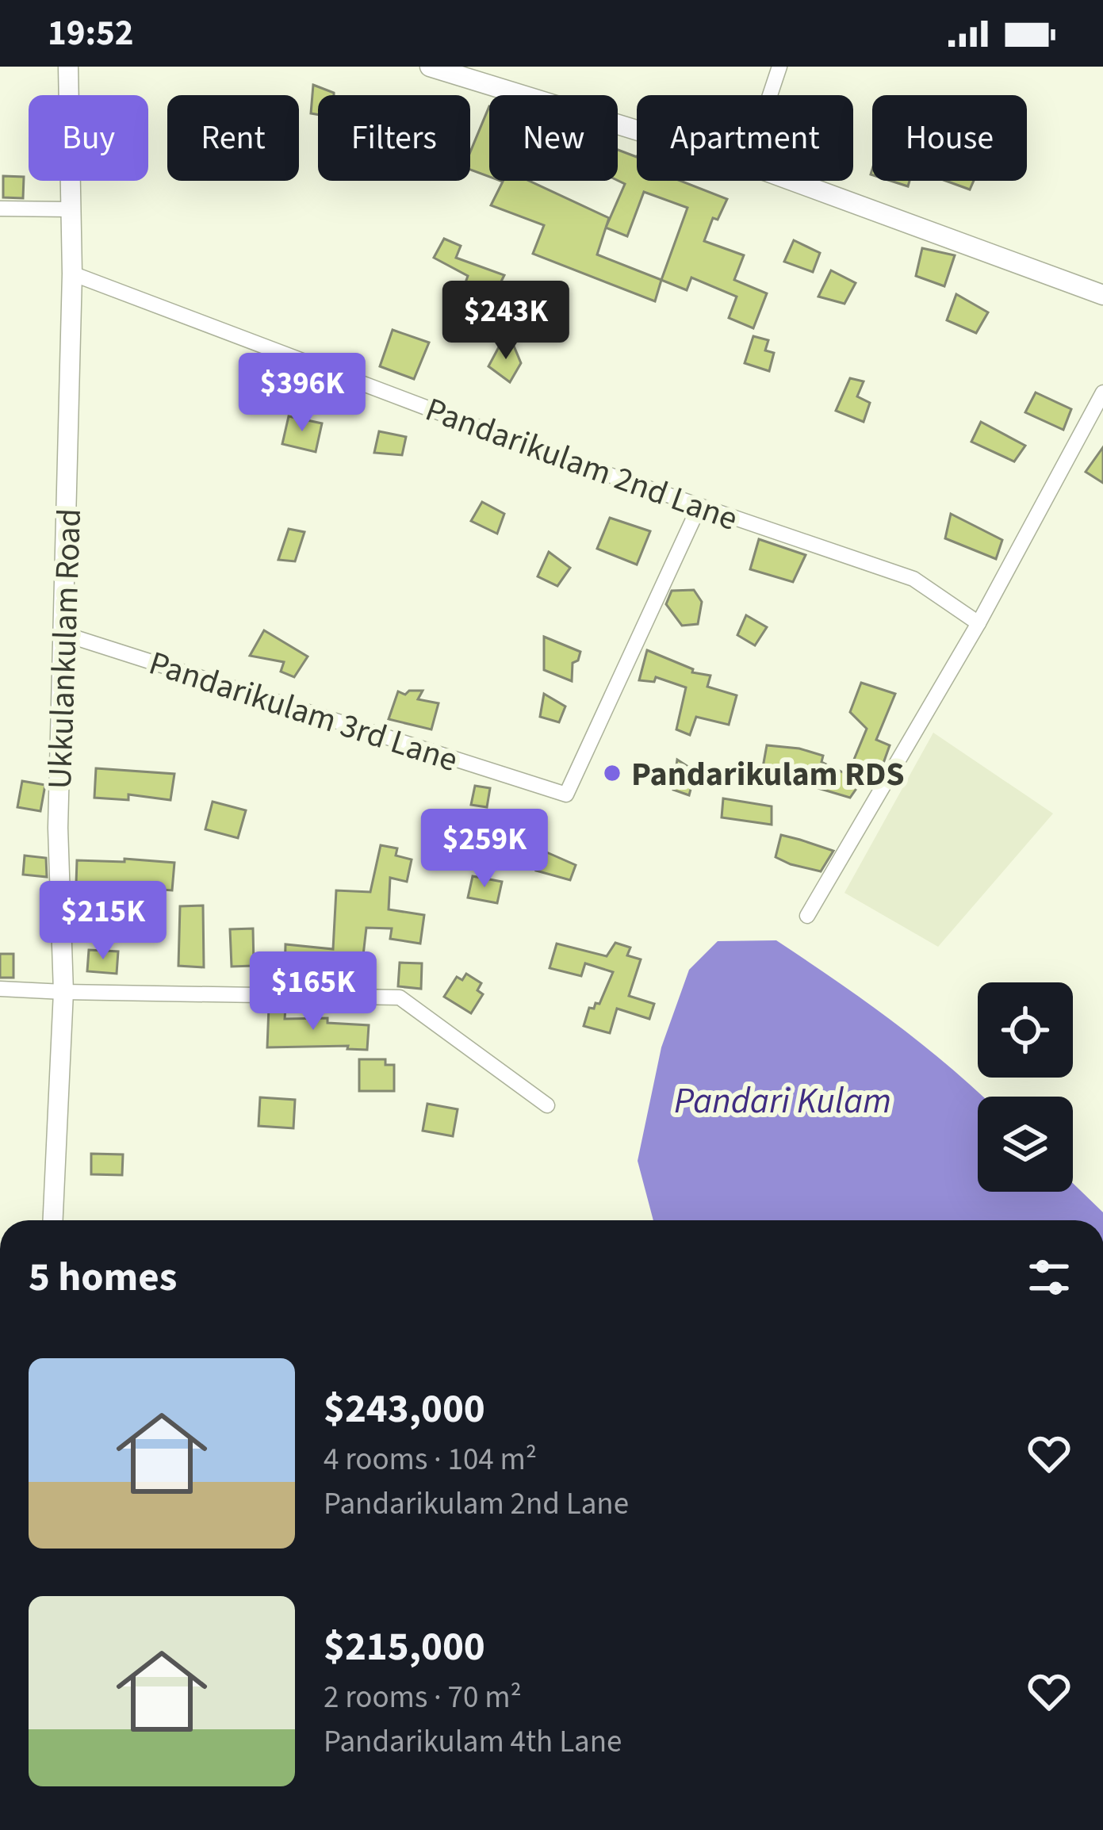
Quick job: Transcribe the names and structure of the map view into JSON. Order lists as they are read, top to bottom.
{
  "streets": {
    "street": ["Pandarikulam 2nd Lane", "Ukkulankulam Road", "Pandarikulam 3rd Lane"]
  },
  "crossings": [
    ["Pandarikulam 2nd Lane", "Ukkulankulam Road"],
    ["Pandarikulam 2nd Lane", "Pandarikulam 3rd Lane"],
    ["Ukkulankulam Road", "Pandarikulam 3rd Lane"]
  ],
  "water": ["Pandari Kulam"],
  "places": ["Pandarikulam RDS"],
  "page": {
    "status": "19:52",
    "chip": [
      "Buy",
      "Rent",
      "Filters",
      "New",
      "Apartment",
      "House"
    ],
    "price": [
      "$243K",
      "$396K",
      "$259K",
      "$215K",
      "$165K"
    ],
    "heading": "5 homes",
    "list": [
      {
        "name": "$243,000",
        "note": "4 rooms · 104 m² · Pandarikulam 2nd Lane"
      },
      {
        "name": "$215,000",
        "note": "2 rooms · 70 m² · Pandarikulam 4th Lane"
      }
    ]
  }
}
